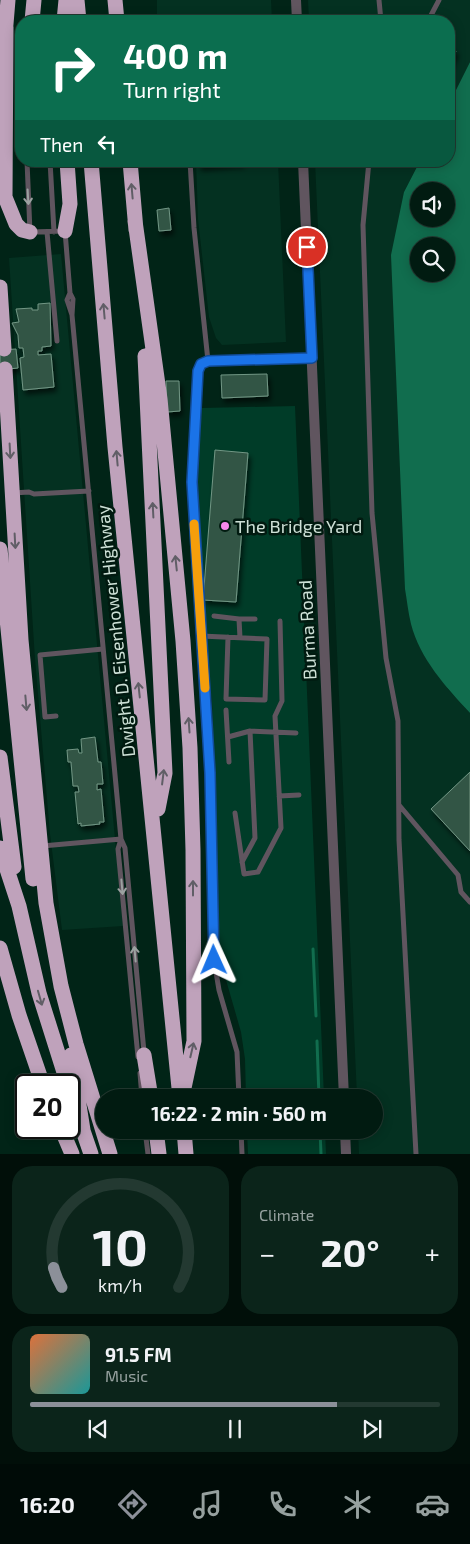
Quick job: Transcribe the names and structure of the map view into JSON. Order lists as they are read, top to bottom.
{
  "streets": {
    "highway": ["Dwight D. Eisenhower Highway"],
    "street": ["Burma Road"]
  },
  "places": ["The Bridge Yard"],
  "page": {
    "turn": ["400 m", "Turn right"],
    "then": "Then",
    "limit": "20",
    "trip": "16:22 · 2 min · 560 m",
    "tile": "Climate",
    "heat": ["−", "20°", "+"],
    "song": ["91.5 FM", "Music"],
    "tabs": "16:20",
    "gauge": ["10", "km/h"]
  }
}
